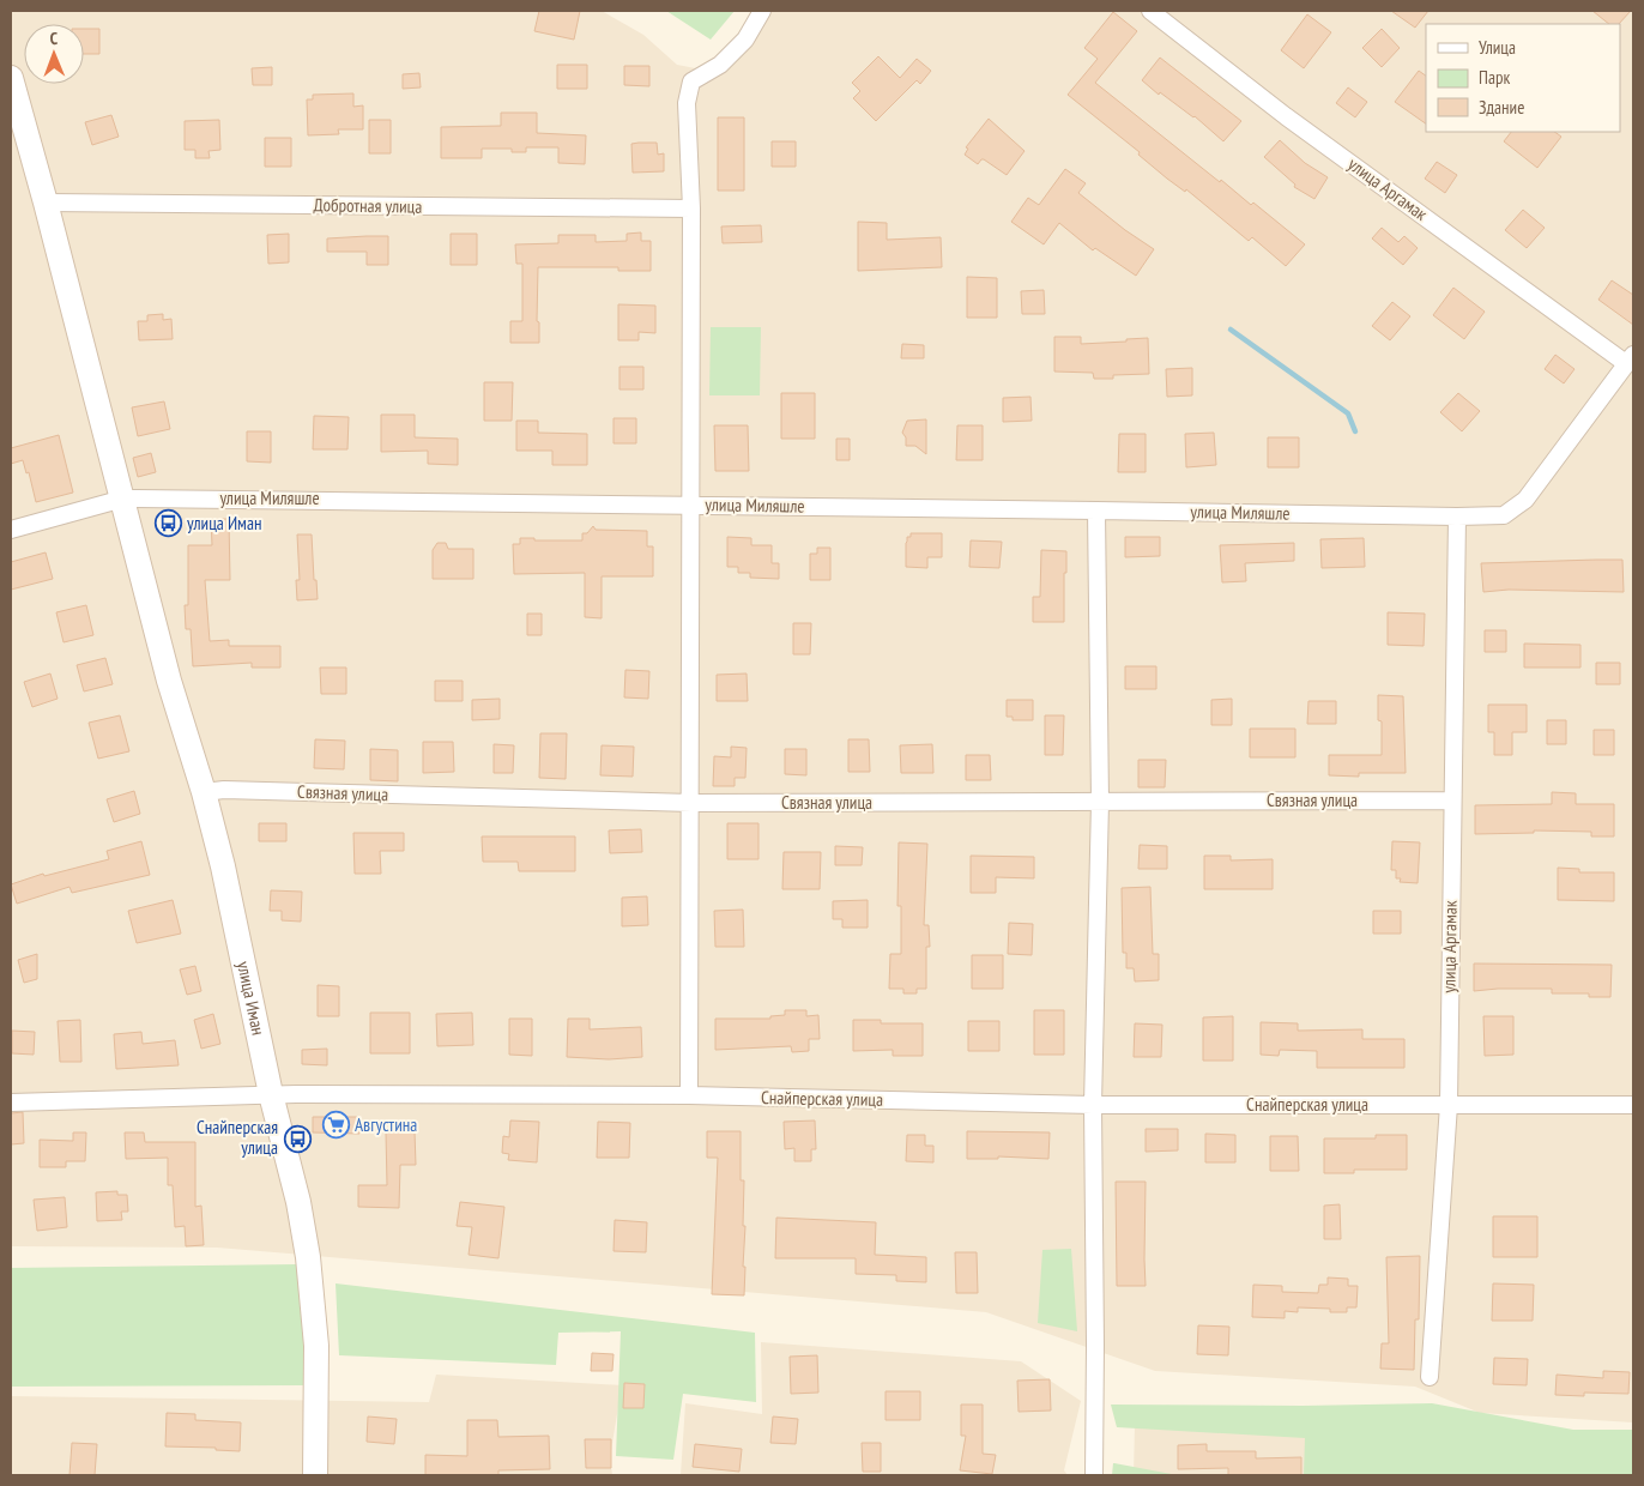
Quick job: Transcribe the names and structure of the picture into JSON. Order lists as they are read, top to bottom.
{
  "streets": {
    "street": [
      "улица Аргамак",
      "Добротная улица",
      "улица Миляшле",
      "Связная улица",
      "улица Иман",
      "Снайперская улица"
    ]
  },
  "crossings": [
    ["улица Аргамак", "улица Миляшле"],
    ["улица Аргамак", "Связная улица"],
    ["улица Аргамак", "Снайперская улица"],
    ["Добротная улица", "улица Иман"],
    ["улица Миляшле", "улица Иман"],
    ["Связная улица", "улица Иман"],
    ["улица Иман", "Снайперская улица"]
  ],
  "places": {
    "bus stop": ["улица Иман", "Снайперская улица"],
    "supermarket": ["Августина"]
  },
  "legend": ["Улица", "Парк", "Здание"],
  "north": "top"
}
